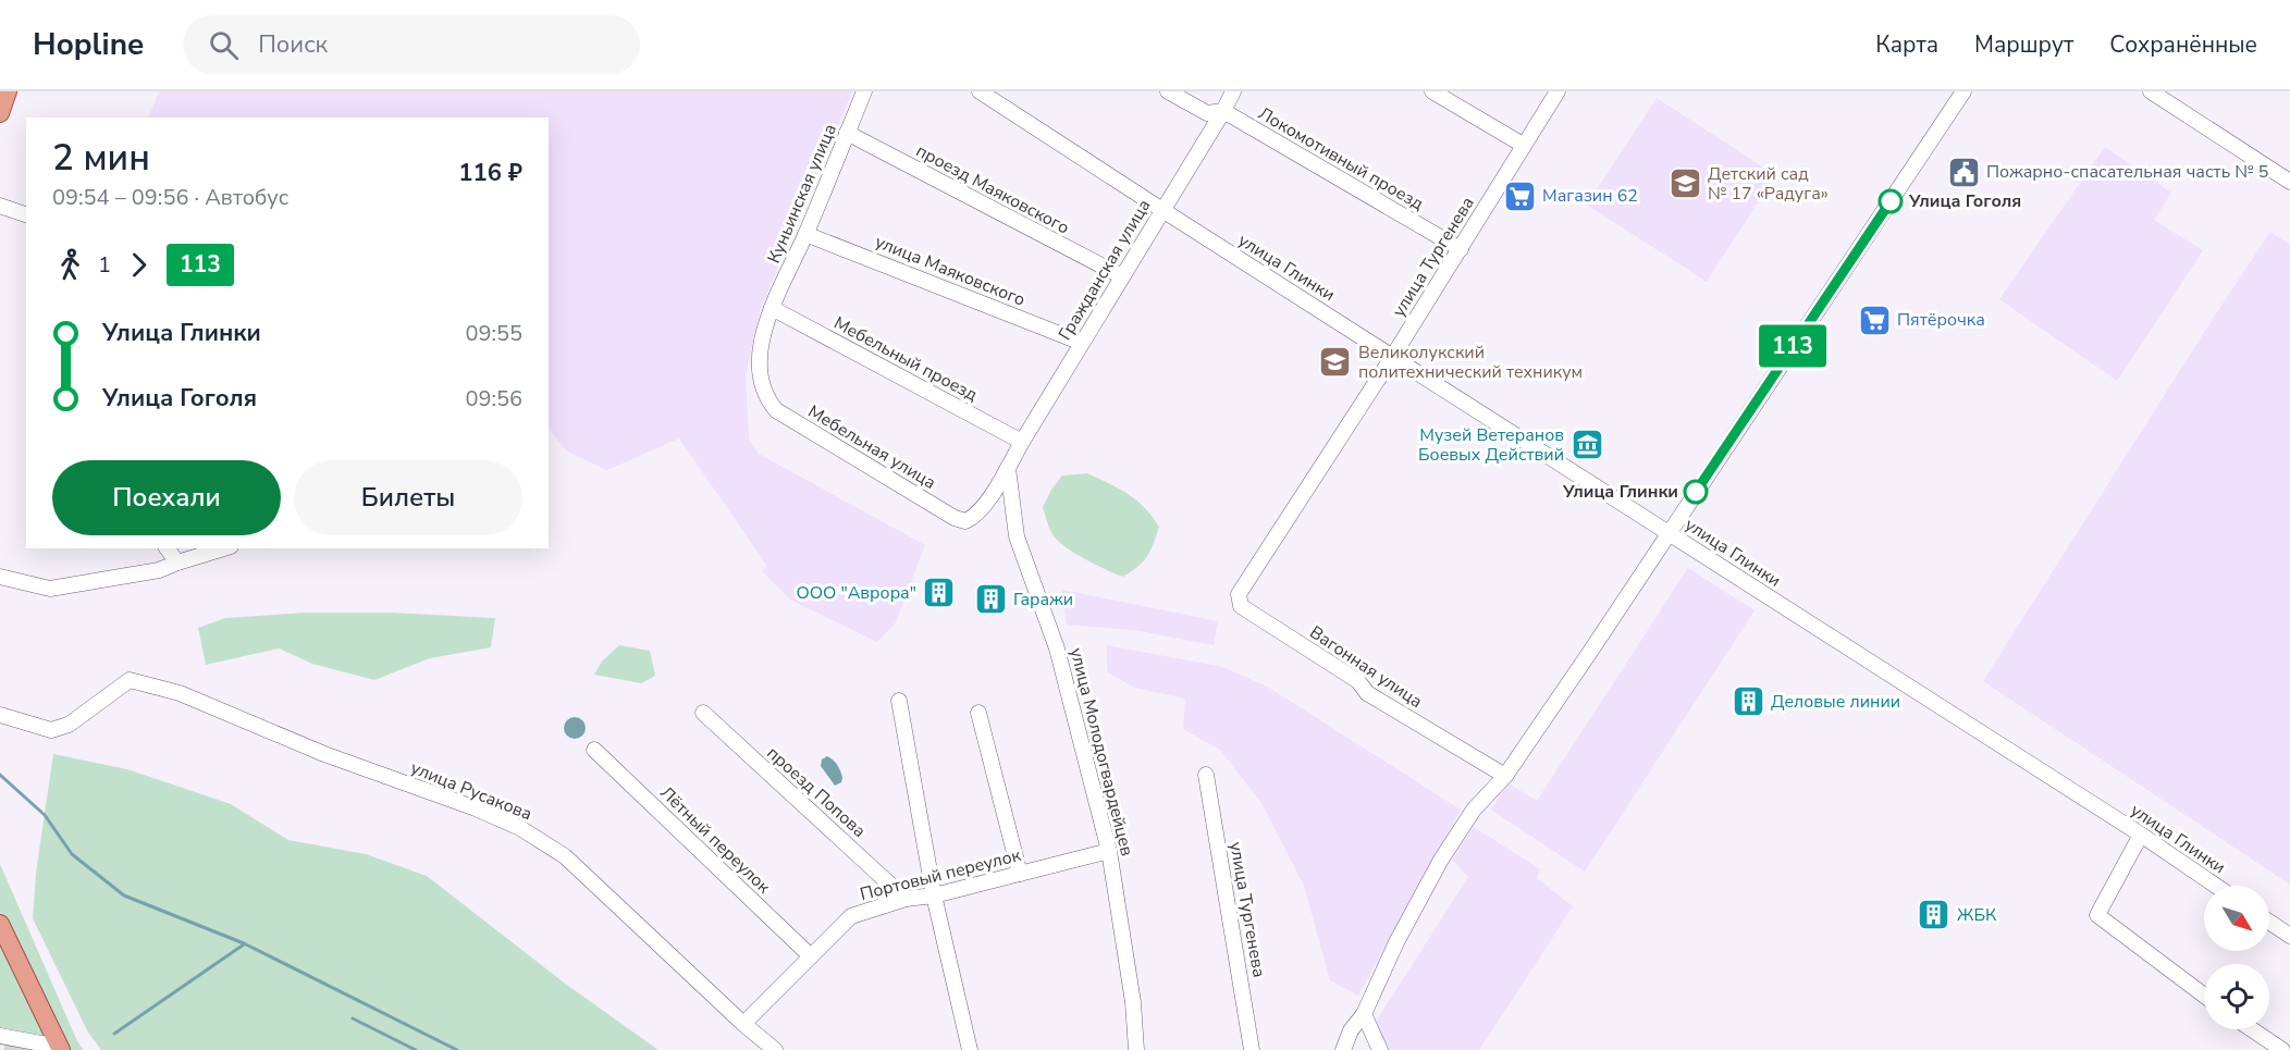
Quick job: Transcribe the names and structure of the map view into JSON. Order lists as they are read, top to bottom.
{
  "streets": {
    "street": [
      "Локомотивный проезд",
      "проезд Маяковского",
      "Куньинская улица",
      "улица Тургенева",
      "улица Глинки",
      "Гражданская улица",
      "улица Маяковского",
      "Мебельный проезд",
      "Мебельная улица",
      "Вагонная улица",
      "улица Молодогвардейцев",
      "улица Русакова",
      "проезд Попова",
      "Лётный переулок",
      "Портовый переулок"
    ]
  },
  "crossings": [
    ["Локомотивный проезд", "улица Тургенева"],
    ["Локомотивный проезд", "Гражданская улица"],
    ["проезд Маяковского", "Куньинская улица"],
    ["проезд Маяковского", "Гражданская улица"],
    ["Куньинская улица", "улица Маяковского"],
    ["Куньинская улица", "Мебельный проезд"],
    ["Куньинская улица", "Мебельная улица"],
    ["улица Тургенева", "улица Глинки"],
    ["улица Тургенева", "Вагонная улица"],
    ["улица Глинки", "Гражданская улица"],
    ["Гражданская улица", "улица Маяковского"],
    ["Гражданская улица", "Мебельный проезд"],
    ["Гражданская улица", "Мебельная улица"],
    ["Гражданская улица", "улица Молодогвардейцев"],
    ["улица Молодогвардейцев", "Портовый переулок"],
    ["улица Русакова", "Портовый переулок"],
    ["проезд Попова", "Портовый переулок"],
    ["Лётный переулок", "Портовый переулок"]
  ],
  "places": {
    "public building": ["Пожарно-спасательная часть № 5"],
    "school or university": ["Детский сад № 17 «Радуга»", "Великолукский политехнический техникум"],
    "supermarket": ["Магазин 62", "Пятёрочка"],
    "other": ["Улица Гоголя", "Улица Глинки"],
    "museum": ["Музей Ветеранов Боевых Действий"],
    "building": [
      "ООО \"Аврора\"",
      "Гаражи",
      "Деловые линии",
      "ЖБК"
    ]
  },
  "lines": ["bus line 113"],
  "north": "bottom right",
  "page": {
    "header": "Hopline",
    "search": "Поиск",
    "nav": ["Карта", "Маршрут", "Сохранённые"],
    "on_map": "113",
    "heading": ["2 мин", "09:54 – 09:56 · Автобус", "116 ₽"],
    "legs": ["1", "113"],
    "list": [
      {
        "name": "Улица Глинки",
        "value": "09:55"
      },
      {
        "name": "Улица Гоголя",
        "value": "09:56"
      }
    ],
    "buttons": ["Поехали", "Билеты"]
  }
}
